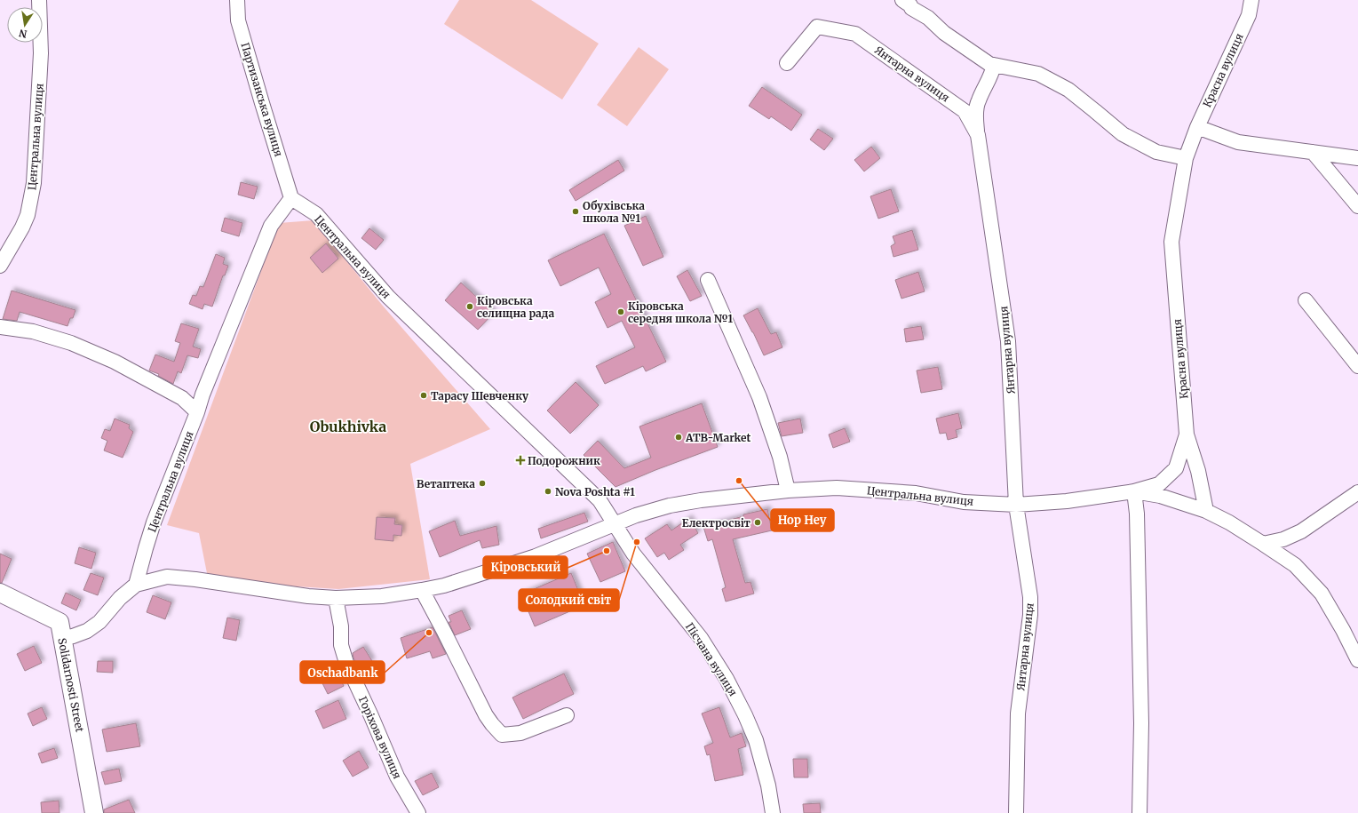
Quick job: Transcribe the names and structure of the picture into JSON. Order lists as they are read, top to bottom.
{
  "streets": {
    "main road": ["Solidarnosti Street"],
    "street": [
      "Красна вулиця",
      "Янтарна вулиця",
      "Партизанська вулиця",
      "Центральна вулиця",
      "Пісчана вулиця",
      "Горіхова вулиця"
    ]
  },
  "crossings": [
    ["Красна вулиця", "Центральна вулиця"],
    ["Янтарна вулиця", "Центральна вулиця"],
    ["Партизанська вулиця", "Центральна вулиця"],
    ["Центральна вулиця", "Пісчана вулиця"],
    ["Центральна вулиця", "Solidarnosti Street"],
    ["Центральна вулиця", "Горіхова вулиця"]
  ],
  "districts": ["Obukhivka"],
  "places": {
    "other": [
      "Обухівська школа №1",
      "Кіровська селищна рада",
      "Кіровська середня школа №1",
      "Тарасу Шевченку",
      "ATB-Market",
      "Hop Hey",
      "Ветаптека",
      "Nova Poshta #1",
      "Електросвіт",
      "Солодкий світ",
      "Кіровський",
      "Oschadbank"
    ],
    "health": ["Подорожник"]
  },
  "north": "bottom"
}
